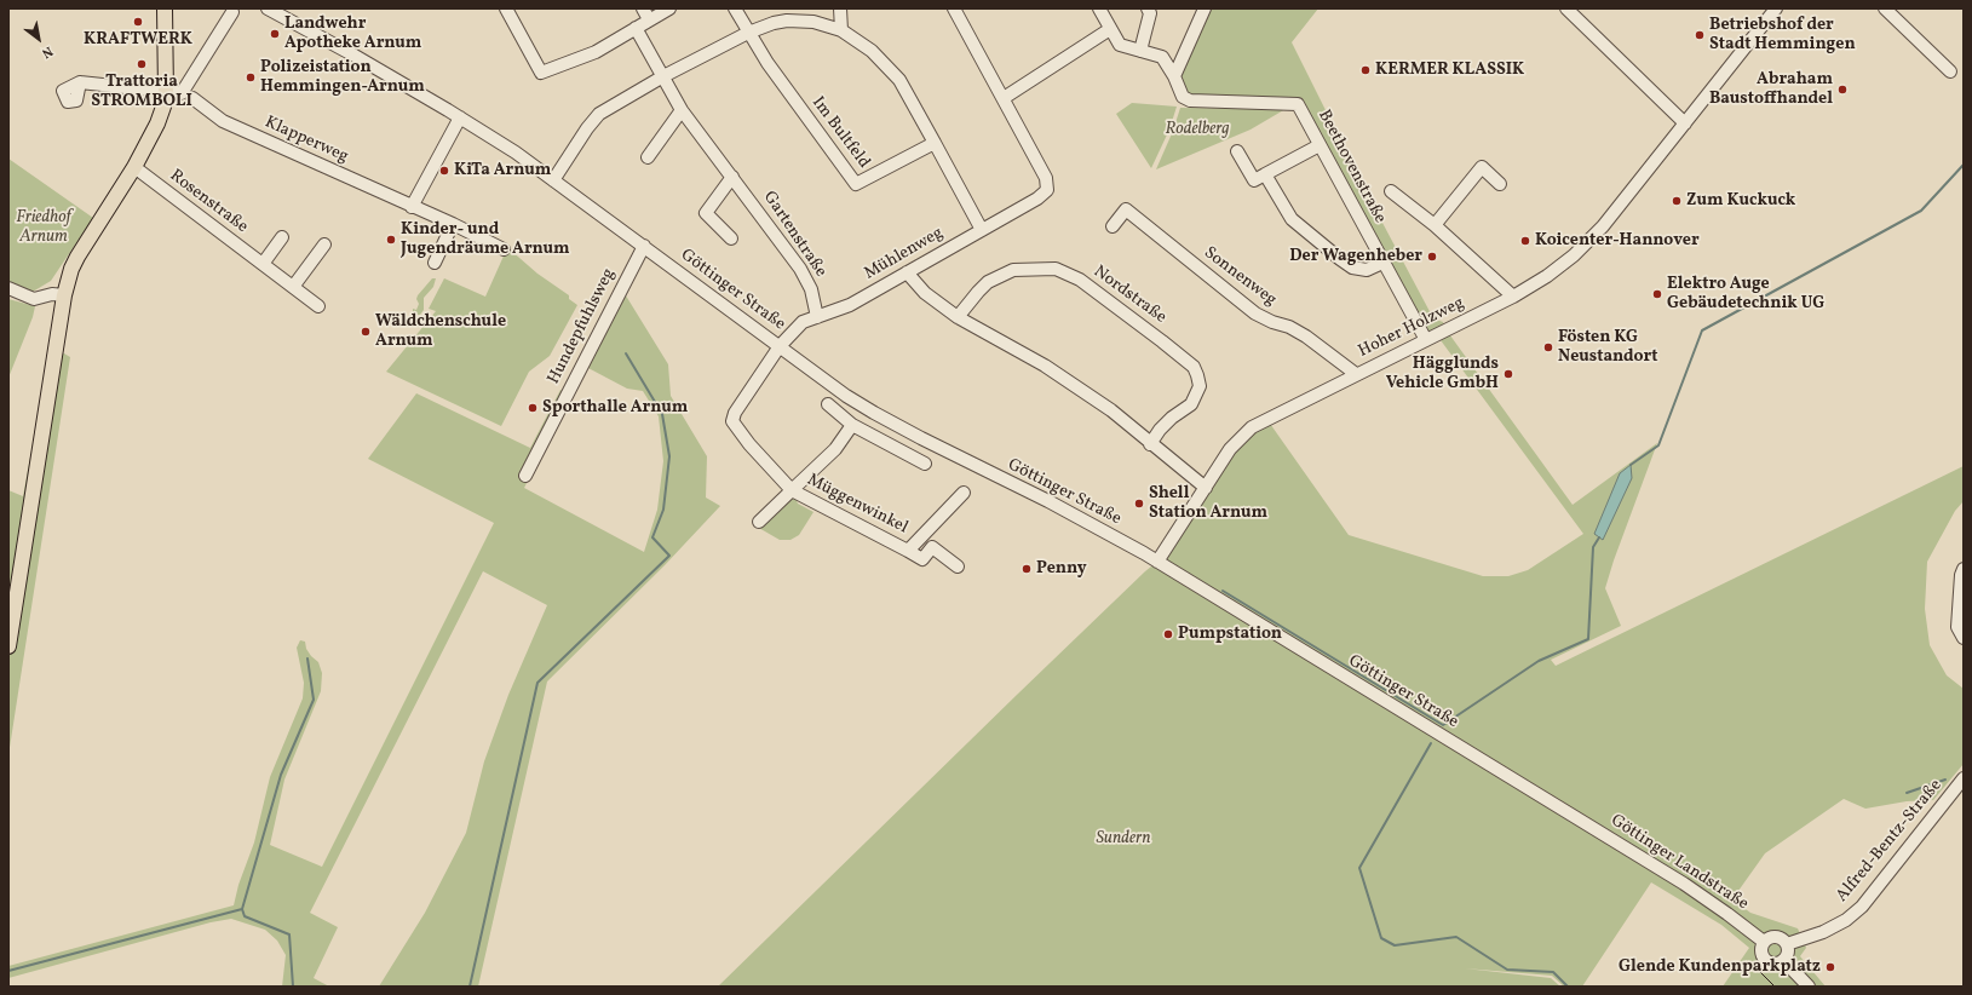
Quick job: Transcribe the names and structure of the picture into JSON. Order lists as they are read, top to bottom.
{
  "streets": {
    "street": [
      "Im Bultfeld",
      "Klapperweg",
      "Beethovenstraße",
      "Rosenstraße",
      "Gartenstraße",
      "Mühlenweg",
      "Sonnenweg",
      "Göttinger Straße",
      "Nordstraße",
      "Hundepfuhlsweg",
      "Hoher Holzweg",
      "Müggenwinkel",
      "Alfred-Bentz-Straße",
      "Göttinger Landstraße"
    ]
  },
  "crossings": [
    ["Beethovenstraße", "Hoher Holzweg"],
    ["Gartenstraße", "Mühlenweg"],
    ["Mühlenweg", "Göttinger Straße"],
    ["Mühlenweg", "Müggenwinkel"],
    ["Sonnenweg", "Hoher Holzweg"],
    ["Göttinger Straße", "Hundepfuhlsweg"],
    ["Göttinger Straße", "Hoher Holzweg"],
    ["Göttinger Straße", "Müggenwinkel"],
    ["Göttinger Straße", "Göttinger Landstraße"],
    ["Alfred-Bentz-Straße", "Göttinger Landstraße"]
  ],
  "parks": ["Rodelberg", "Friedhof Arnum", "Sundern"],
  "places": [
    "KRAFTWERK",
    "Landwehr Apotheke Arnum",
    "Betriebshof der Stadt Hemmingen",
    "Trattoria STROMBOLI",
    "KERMER KLASSIK",
    "Polizeistation Hemmingen-Arnum",
    "Abraham Baustoffhandel",
    "KiTa Arnum",
    "Zum Kuckuck",
    "Kinder- und Jugendräume Arnum",
    "Koicenter-Hannover",
    "Der Wagenheber",
    "Elektro Auge Gebäudetechnik UG",
    "Wäldchenschule Arnum",
    "Fösten KG Neustandort",
    "Hägglunds Vehicle GmbH",
    "Sporthalle Arnum",
    "Shell Station Arnum",
    "Penny",
    "Pumpstation",
    "Glende Kundenparkplatz"
  ],
  "north": "bottom right"
}
